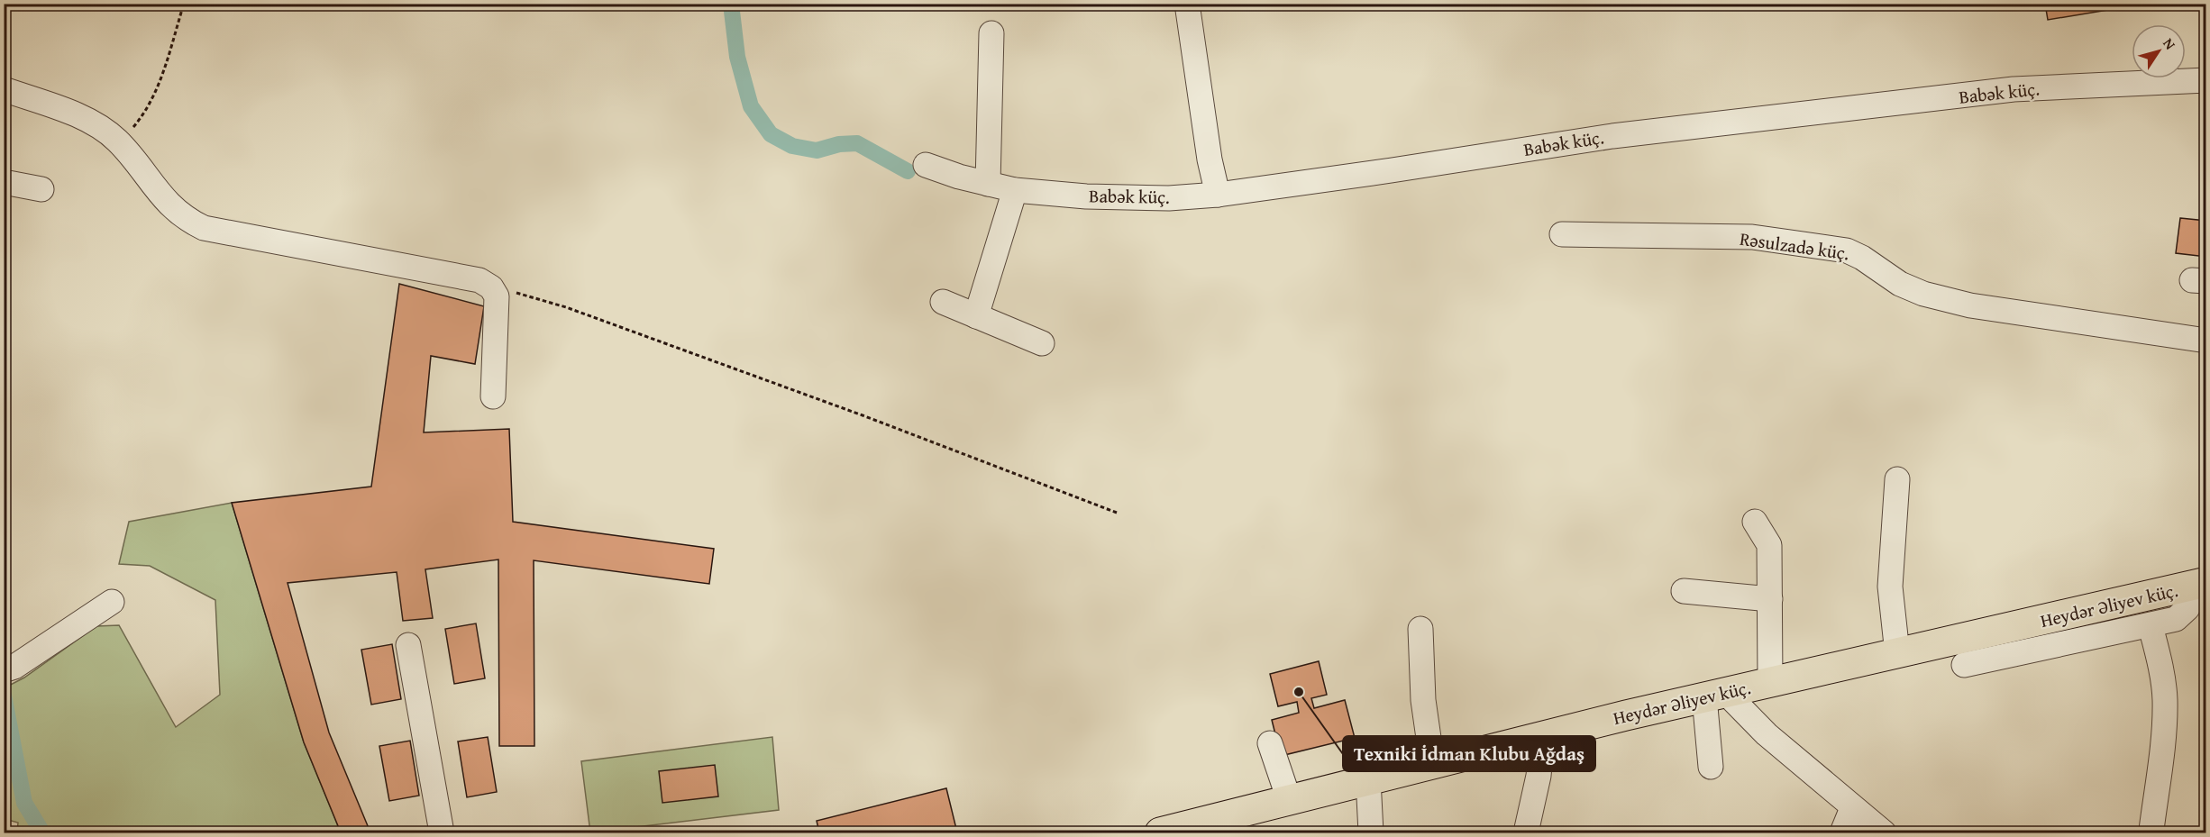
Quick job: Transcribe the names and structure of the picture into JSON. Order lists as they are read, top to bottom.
{
  "streets": {
    "main road": ["Heydər Əliyev küç."],
    "street": ["Babək küç.", "Rəsulzadə küç."]
  },
  "places": ["Texniki İdman Klubu Ağdaş"],
  "north": "top right"
}
